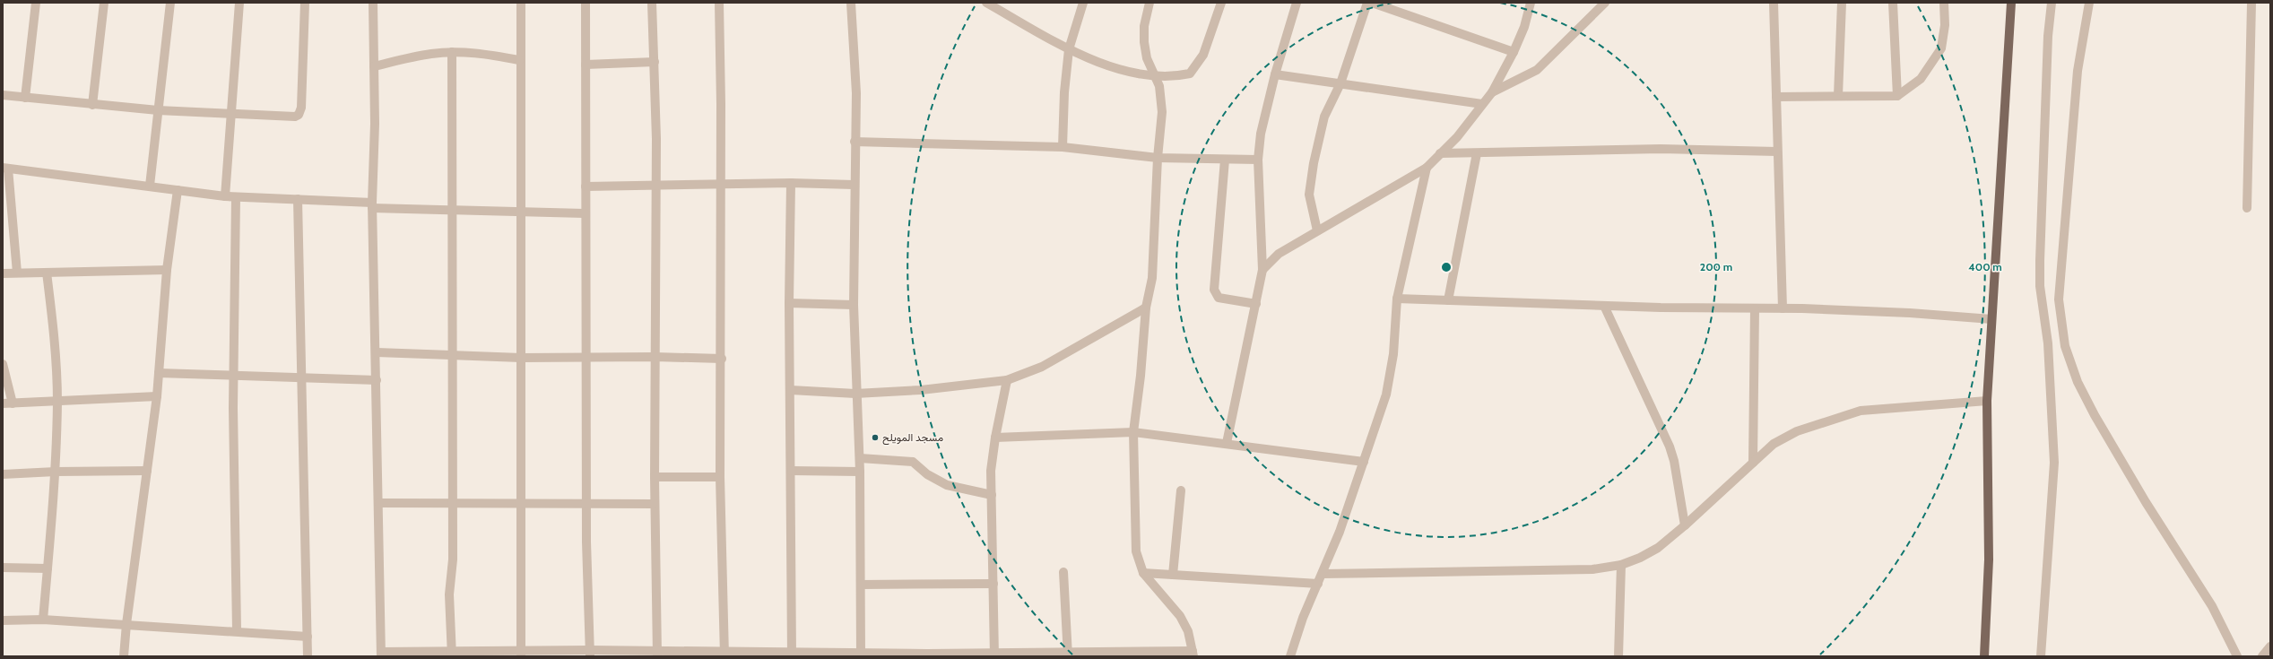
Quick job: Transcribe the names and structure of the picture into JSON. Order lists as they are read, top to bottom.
{
  "places": ["مسجد المويلح"],
  "rings": ["200 m", "400 m"]
}
